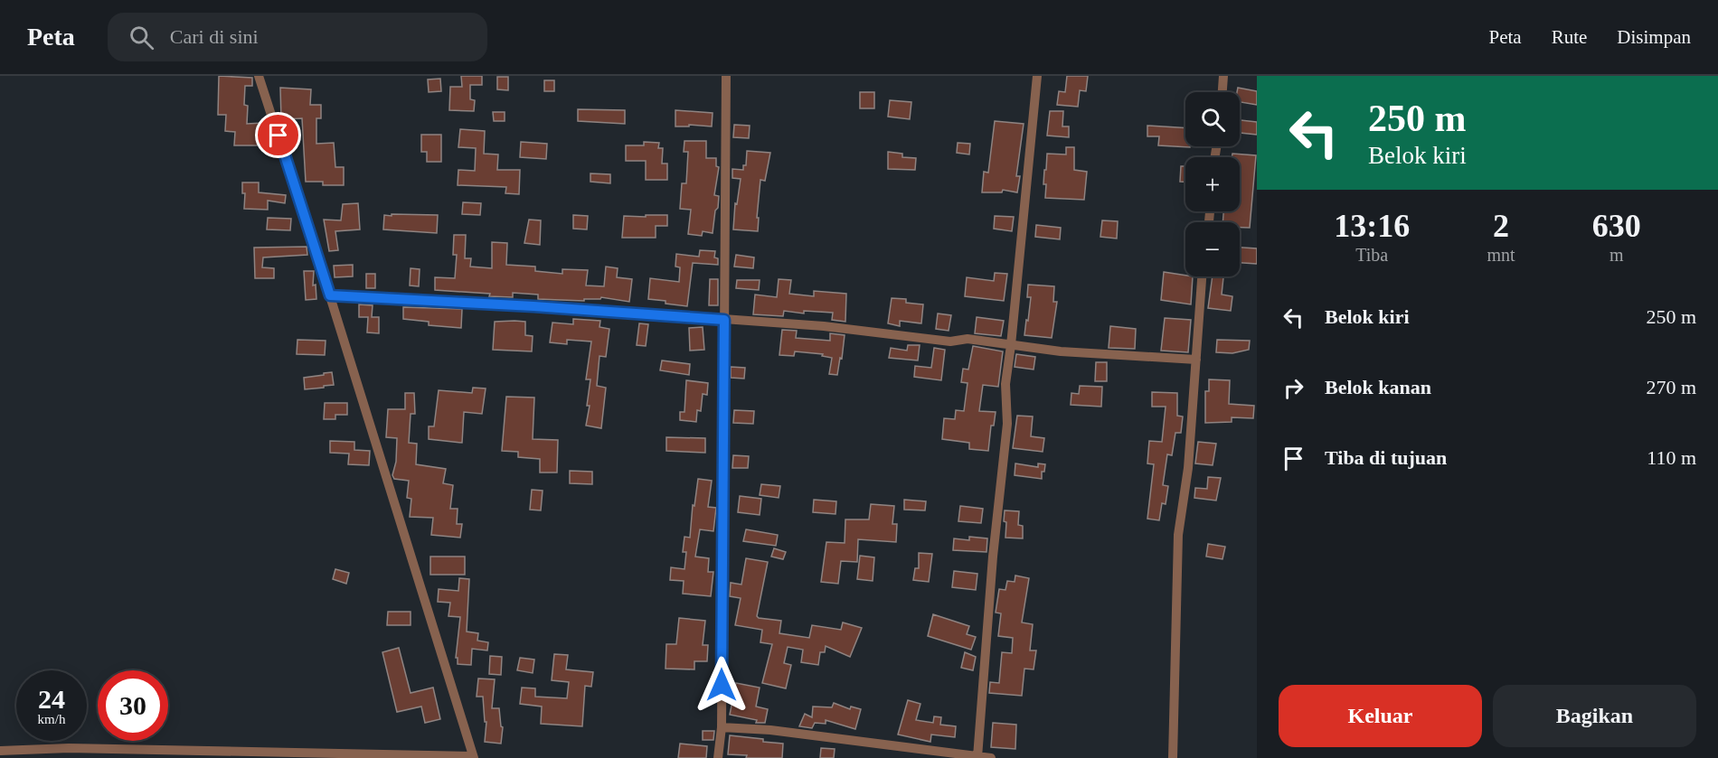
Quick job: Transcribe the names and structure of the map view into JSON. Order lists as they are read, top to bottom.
{
  "page": {
    "header": "Peta",
    "search": "Cari di sini",
    "nav": ["Peta", "Rute", "Disimpan"],
    "turn": ["250 m", "Belok kiri"],
    "map_buttons": ["+", "−"],
    "eta": [
      "13:16",
      "Tiba",
      "2",
      "mnt",
      "630",
      "m"
    ],
    "list": [
      {
        "name": "Belok kiri",
        "value": "250 m"
      },
      {
        "name": "Belok kanan",
        "value": "270 m"
      },
      {
        "name": "Tiba di tujuan",
        "value": "110 m"
      }
    ],
    "speed": "24 km/h",
    "limit": "30",
    "buttons": ["Keluar", "Bagikan"]
  }
}
